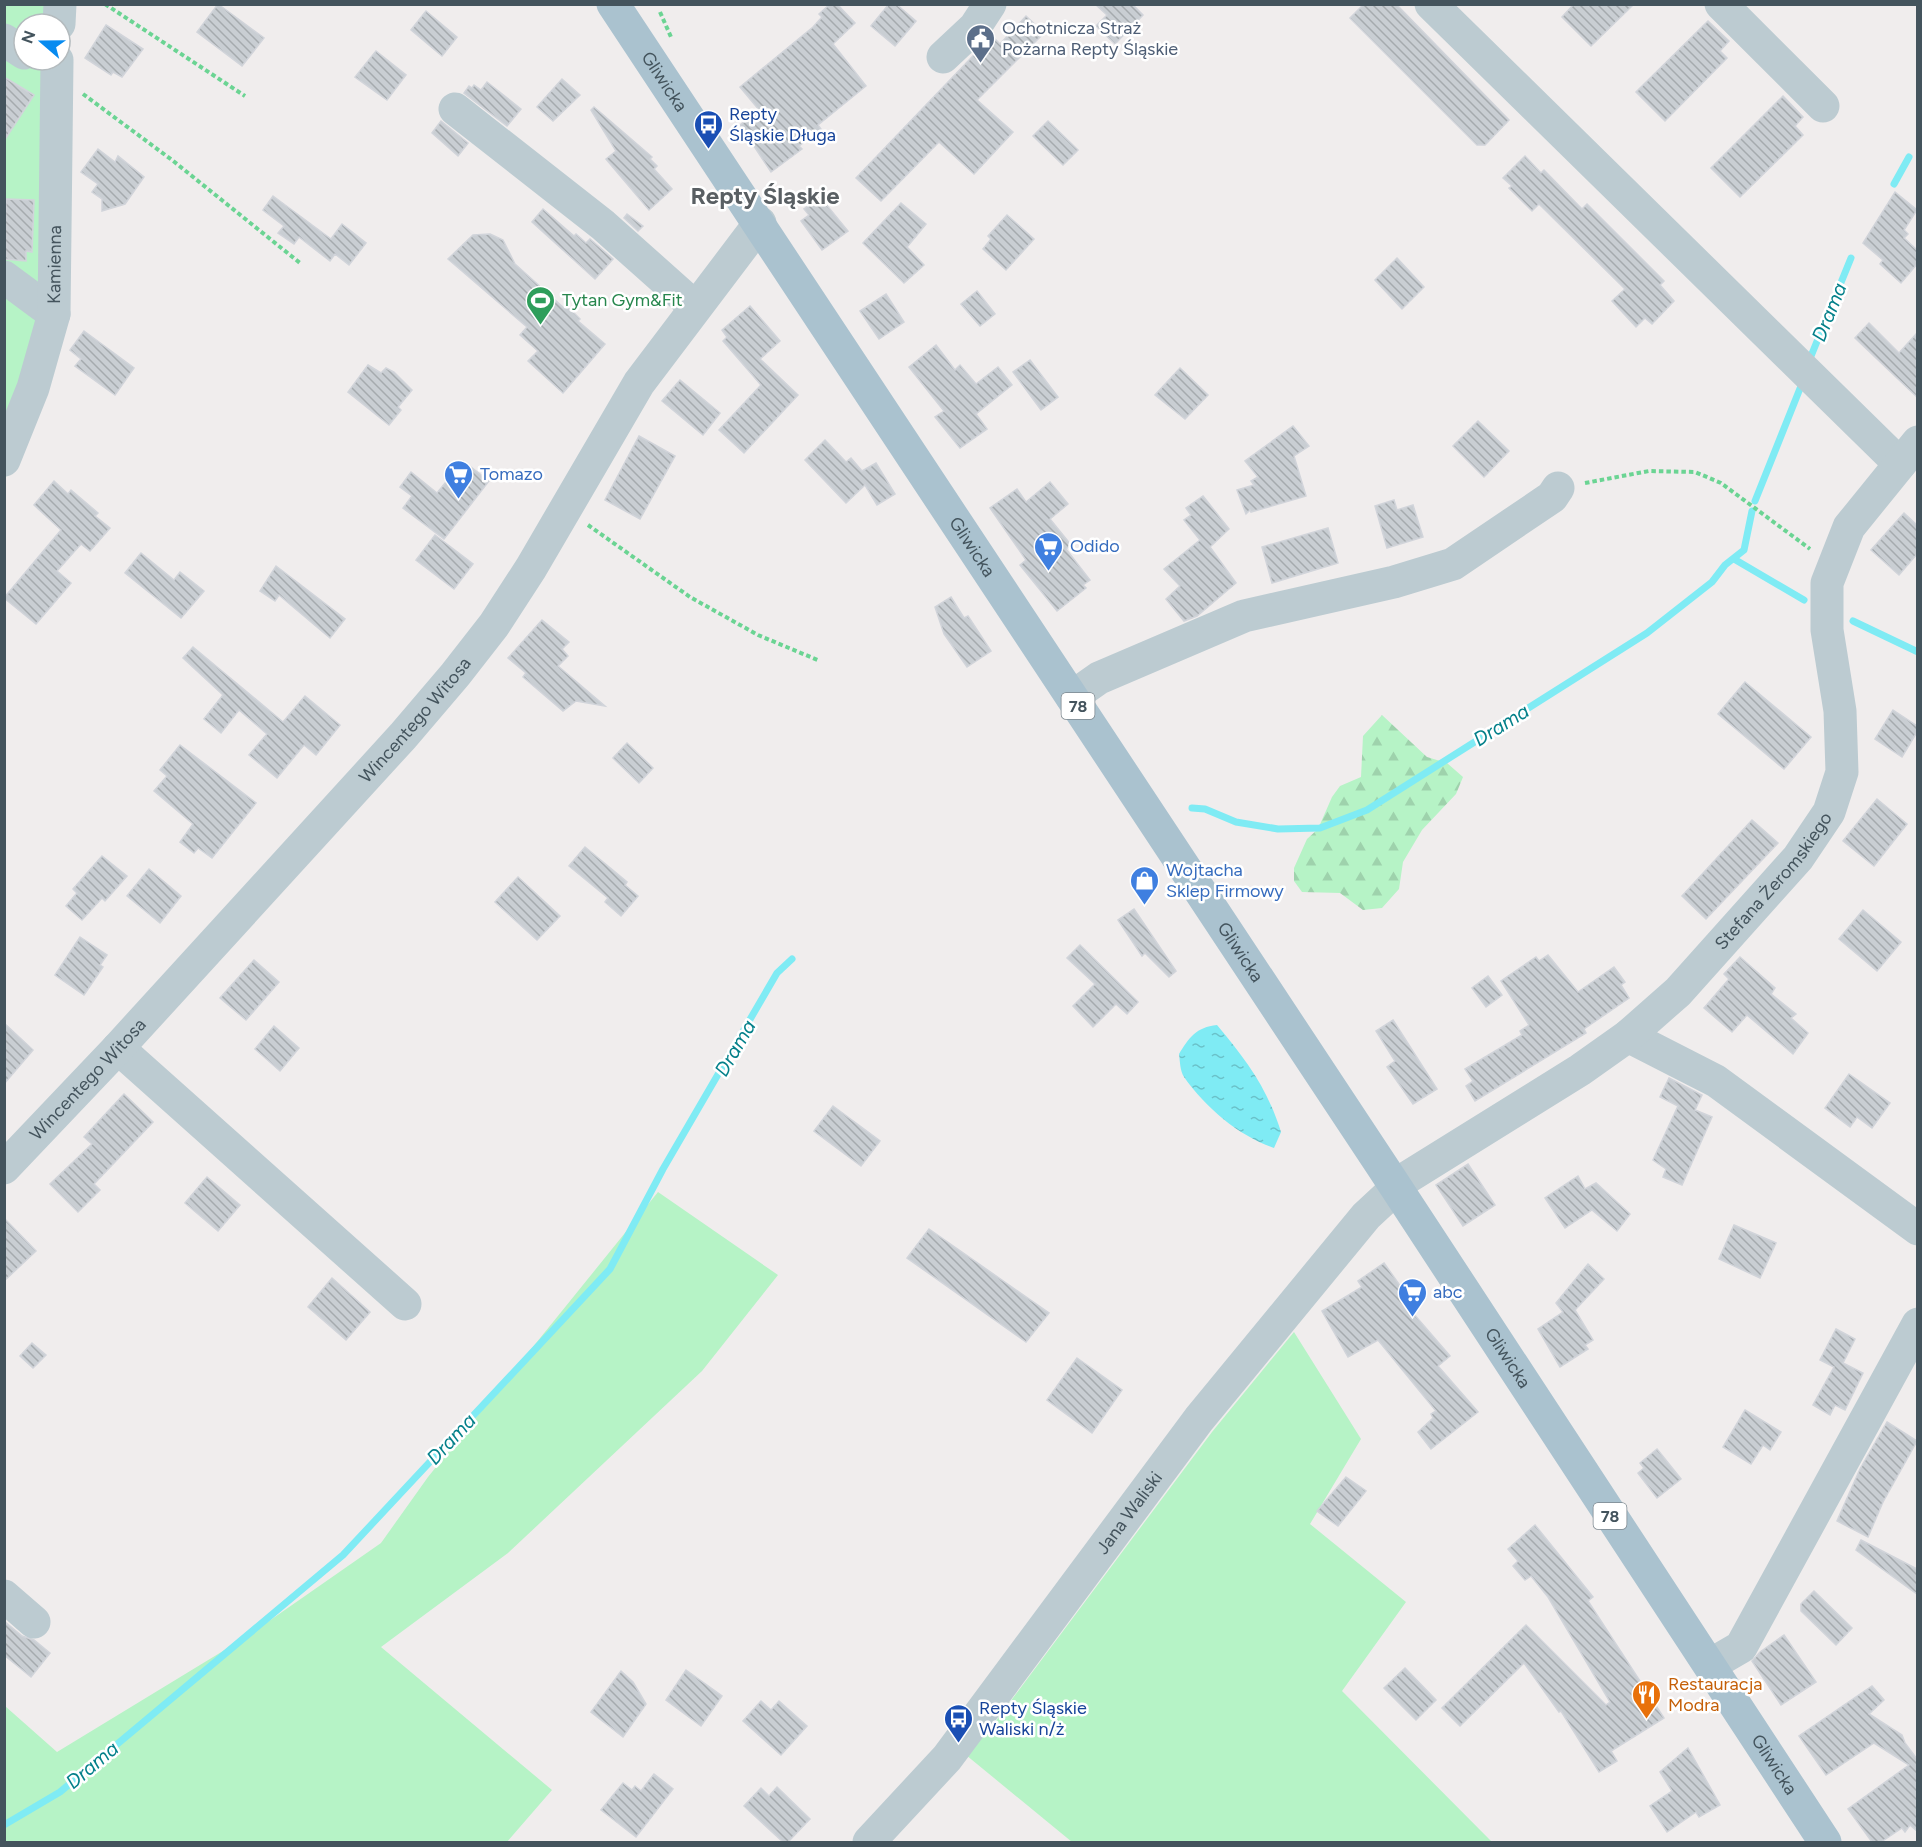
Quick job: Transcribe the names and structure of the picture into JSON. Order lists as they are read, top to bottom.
{
  "streets": {
    "main road": ["Gliwicka", "78"],
    "street": [
      "Kamienna",
      "Wincentego Witosa",
      "Stefana Żeromskiego",
      "Jana Waliski"
    ]
  },
  "crossings": [
    ["Gliwicka", "Wincentego Witosa"],
    ["Gliwicka", "Stefana Żeromskiego"],
    ["Gliwicka", "Jana Waliski"],
    ["Stefana Żeromskiego", "Jana Waliski"]
  ],
  "districts": ["Repty Śląskie"],
  "water": ["Drama"],
  "places": {
    "public building": ["Ochotnicza Straż Pożarna Repty Śląskie"],
    "bus stop": ["Repty Śląskie Długa", "Repty Śląskie Waliski n/ż"],
    "sports": ["Tytan Gym&Fit"],
    "supermarket": ["Tomazo", "Odido", "abc"],
    "shop": ["Wojtacha Sklep Firmowy"],
    "restaurant": ["Restauracja Modra"]
  },
  "north": "left"
}
